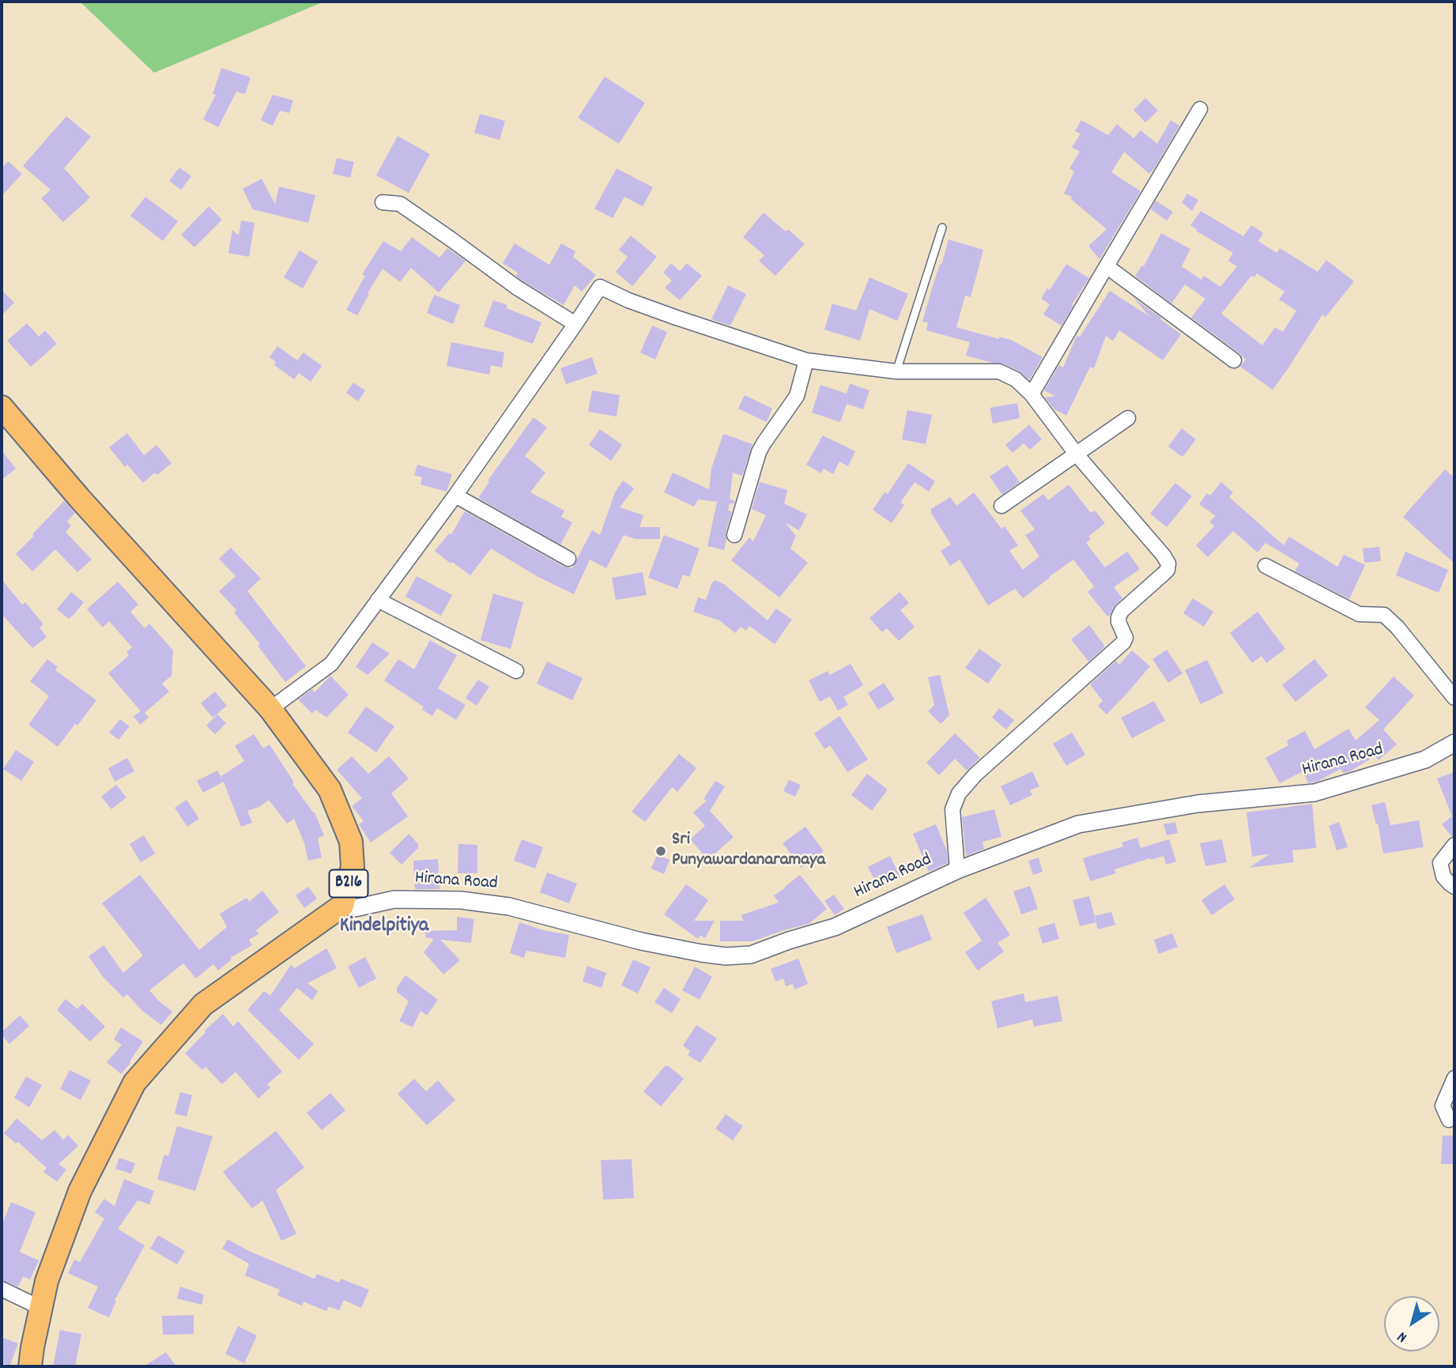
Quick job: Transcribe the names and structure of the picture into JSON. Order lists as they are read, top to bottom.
{
  "streets": {
    "main road": ["B216"],
    "street": ["Hirana Road"]
  },
  "crossings": [
    ["Hirana Road", "B216"]
  ],
  "districts": ["Kindelpitiya"],
  "places": ["Sri Punyawardanaramaya"],
  "north": "bottom left"
}
